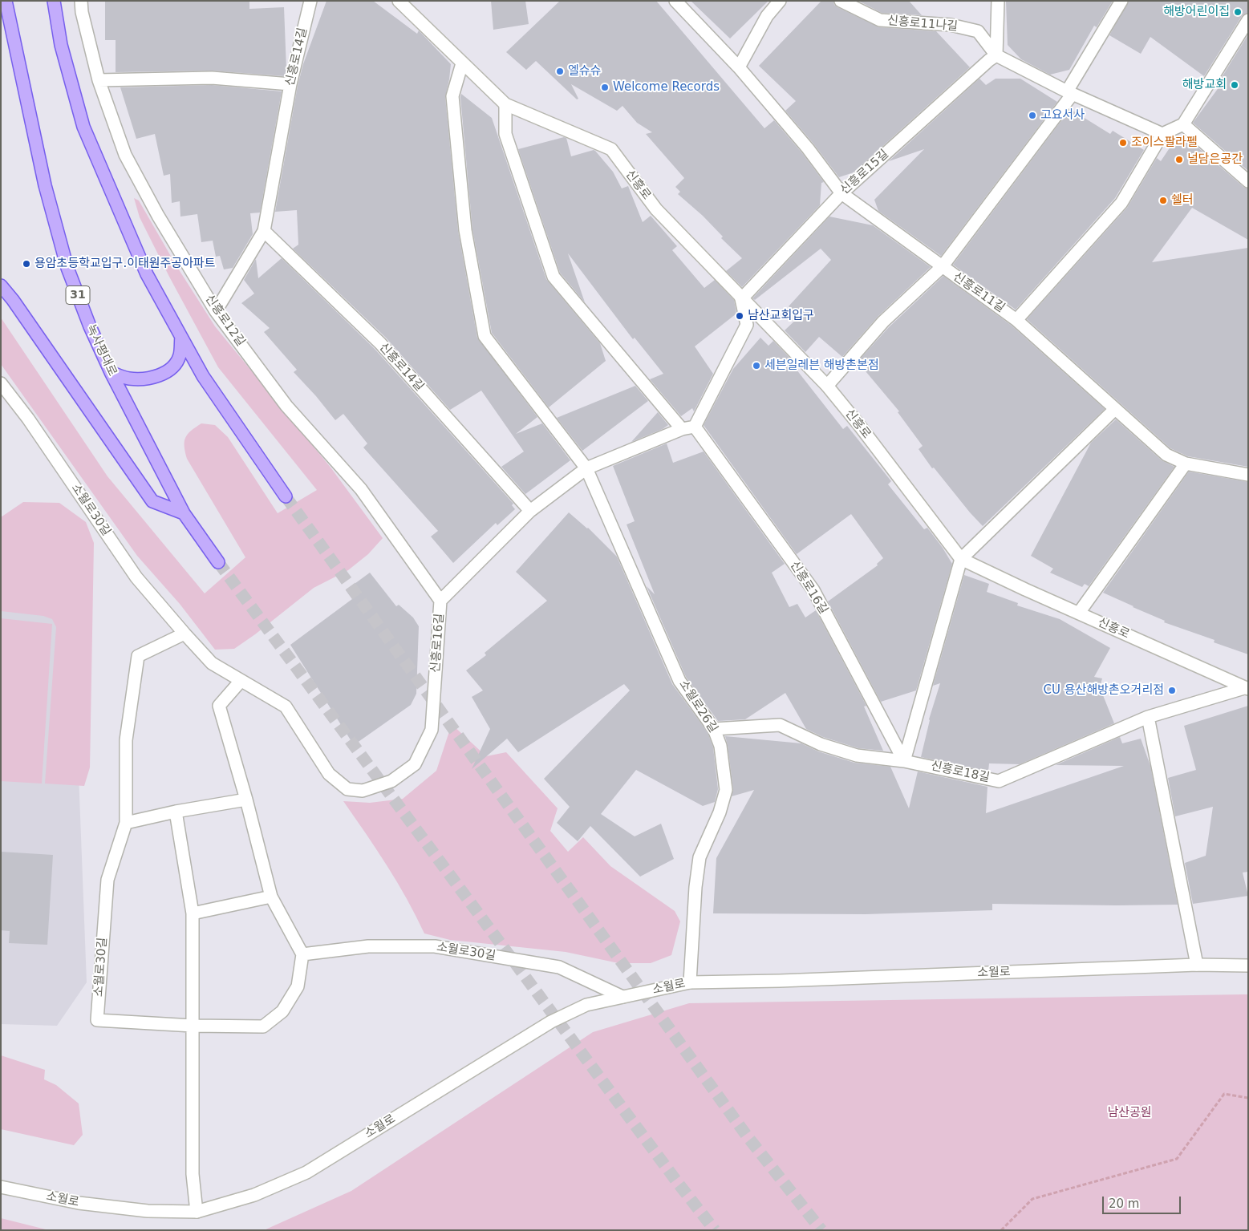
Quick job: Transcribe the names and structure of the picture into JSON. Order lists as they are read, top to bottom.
{
  "streets": {
    "main road": ["31", "녹사평대로"],
    "street": [
      "신흥로11나길",
      "신흥로14길",
      "신흥로15길",
      "신흥로",
      "신흥로11길",
      "신흥로12길",
      "소월로30길",
      "신흥로16길",
      "소월로26길",
      "신흥로18길",
      "소월로"
    ]
  },
  "crossings": [
    ["신흥로11나길", "신흥로15길"],
    ["신흥로14길", "신흥로12길"],
    ["신흥로14길", "신흥로16길"],
    ["신흥로15길", "신흥로"],
    ["신흥로15길", "신흥로11길"],
    ["신흥로", "신흥로18길"],
    ["신흥로12길", "신흥로16길"],
    ["소월로30길", "신흥로16길"],
    ["소월로30길", "소월로"],
    ["신흥로16길", "소월로26길"],
    ["신흥로16길", "신흥로18길"],
    ["소월로26길", "신흥로18길"],
    ["소월로26길", "소월로"]
  ],
  "parks": ["남산공원"],
  "places": [
    "해방어린이집",
    "엘슈슈",
    "해방교회",
    "Welcome Records",
    "고요서사",
    "조이스팔라펠",
    "널담은공간",
    "쉘터",
    "용암초등학교입구.이태원주공아파트",
    "남산교회입구",
    "세븐일레븐 해방촌본점",
    "CU 용산해방촌오거리점"
  ],
  "scale_bar": "20 m"
}
